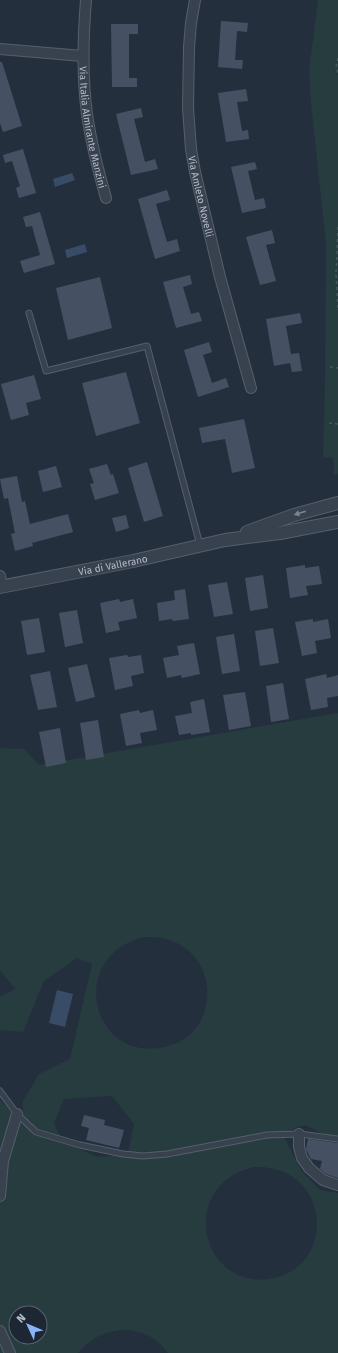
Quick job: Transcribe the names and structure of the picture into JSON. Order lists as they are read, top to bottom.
{
  "streets": {
    "street": ["Via Italia Almirante Manzini", "Via Amleto Novelli", "Via di Vallerano"]
  },
  "north": "top left"
}
